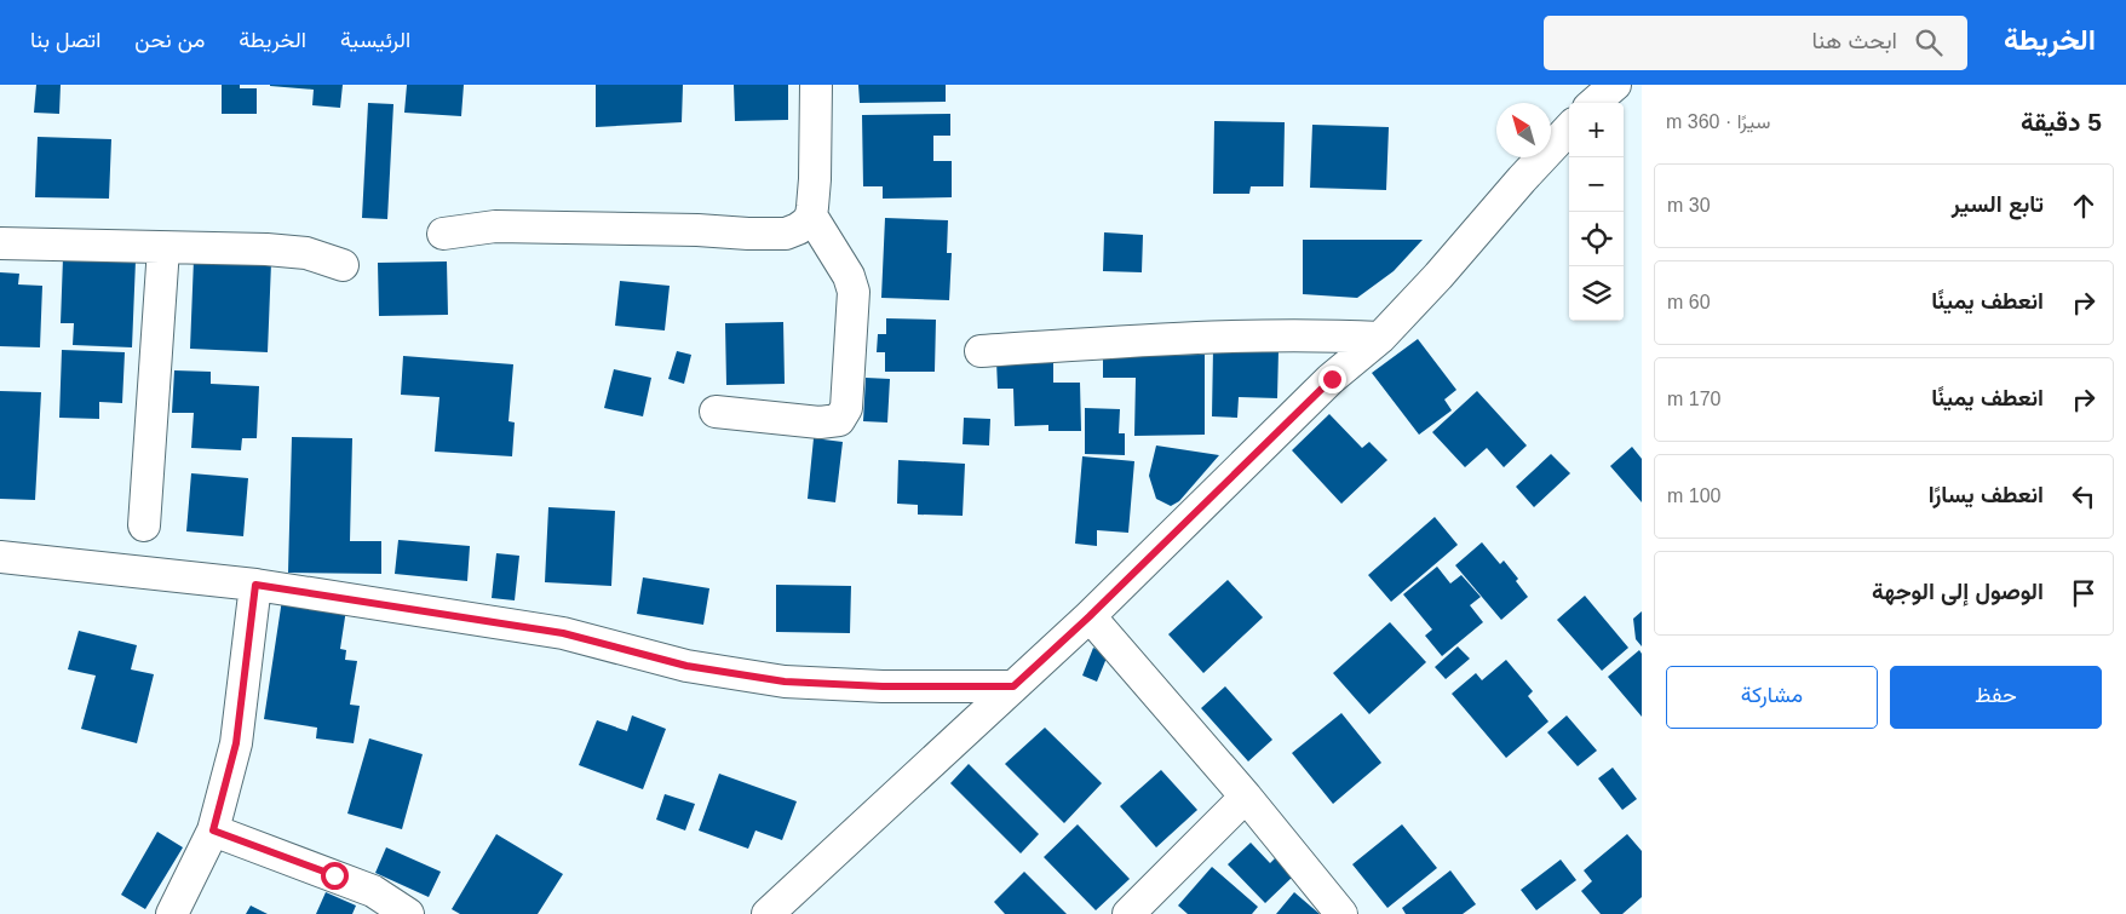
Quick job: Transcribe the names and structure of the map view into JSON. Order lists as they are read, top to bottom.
{
  "north": "top left",
  "page": {
    "header": "الخريطة",
    "search": "ابحث هنا",
    "nav": [
      "الرئيسية",
      "الخريطة",
      "من نحن",
      "اتصل بنا"
    ],
    "heading": ["5 دقيقة", "سيرًا · 360 m"],
    "map_buttons": ["+", "−"],
    "list": [
      ["تابع السير", "30 m"],
      ["انعطف يمينًا", "60 m"],
      ["انعطف يمينًا", "170 m"],
      ["انعطف يسارًا", "100 m"],
      "الوصول إلى الوجهة"
    ],
    "buttons": ["حفظ", "مشاركة"]
  }
}
